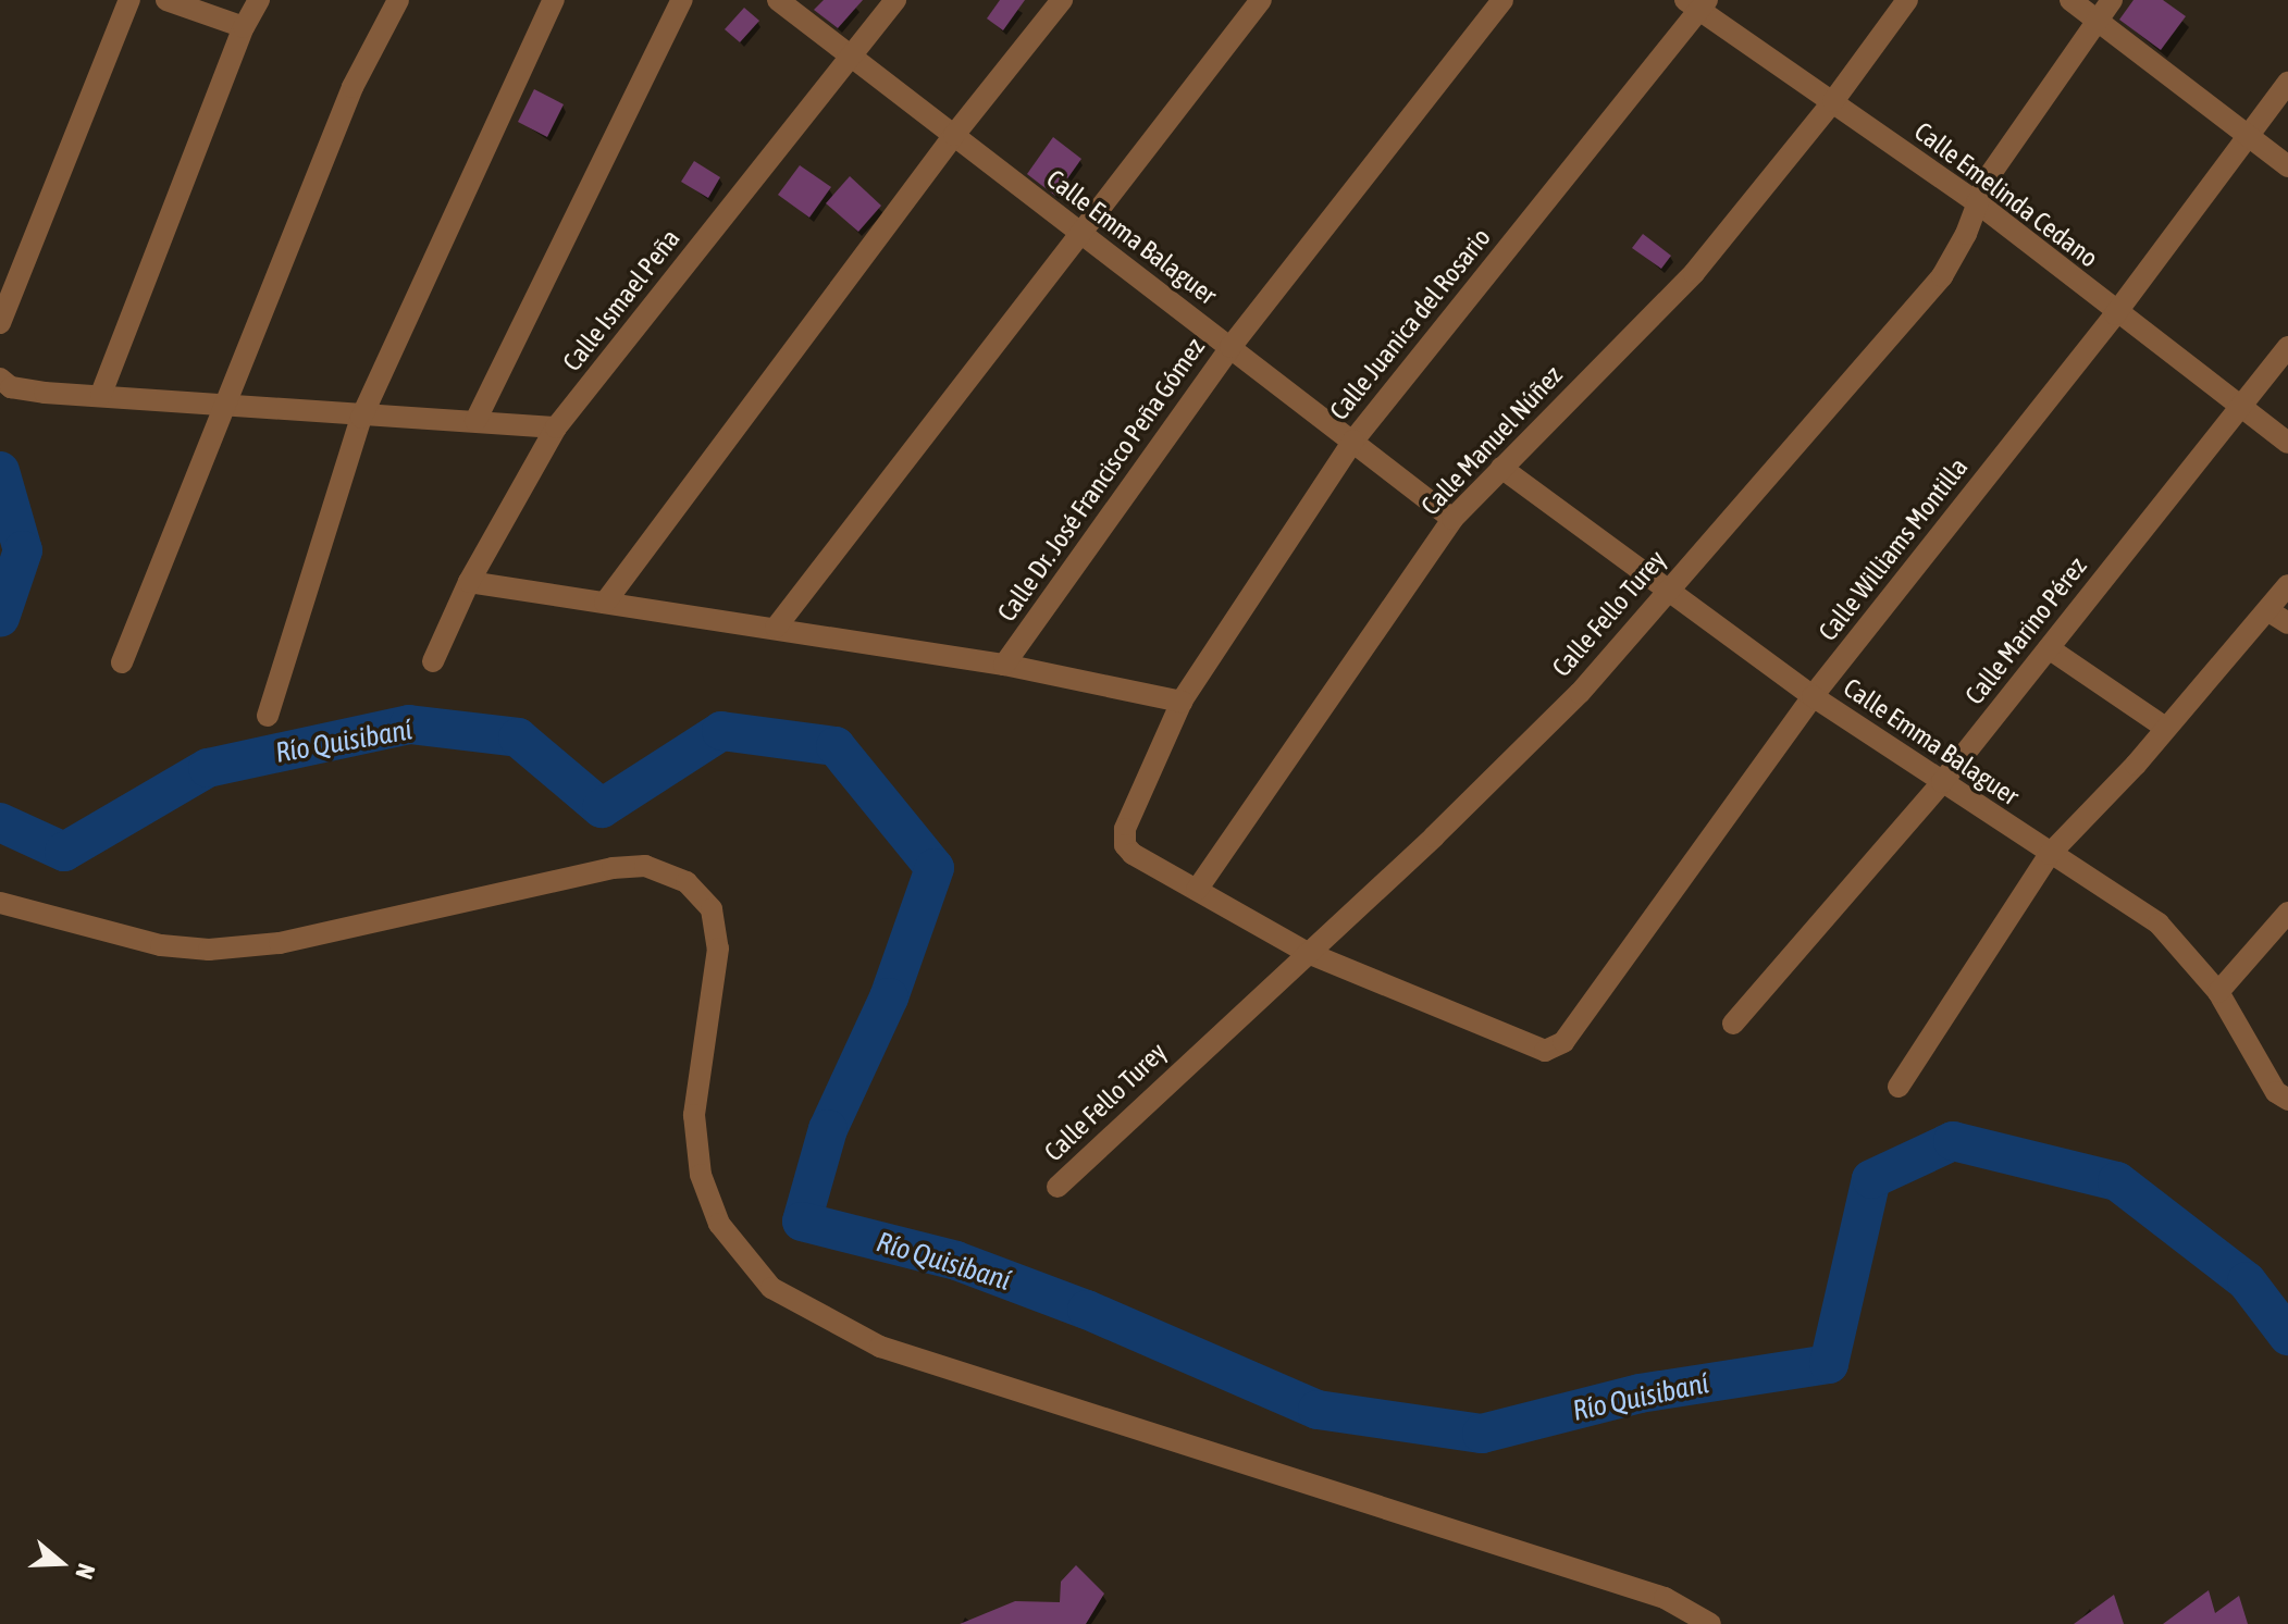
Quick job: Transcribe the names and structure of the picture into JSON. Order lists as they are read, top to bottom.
{
  "streets": {
    "street": [
      "Calle Emelinda Cedano",
      "Calle Emma Balaguer",
      "Calle Ismael Peña",
      "Calle Juanica del Rosario",
      "Calle Manuel Núñez",
      "Calle Dr. José Francisco Peña Gómez",
      "Calle Williams Montilla",
      "Calle Fello Turey",
      "Calle Marino Pérez"
    ]
  },
  "crossings": [
    ["Calle Emelinda Cedano", "Calle Juanica del Rosario"],
    ["Calle Emelinda Cedano", "Calle Manuel Núñez"],
    ["Calle Emelinda Cedano", "Calle Williams Montilla"],
    ["Calle Emelinda Cedano", "Calle Fello Turey"],
    ["Calle Emelinda Cedano", "Calle Marino Pérez"],
    ["Calle Emma Balaguer", "Calle Ismael Peña"],
    ["Calle Emma Balaguer", "Calle Juanica del Rosario"],
    ["Calle Emma Balaguer", "Calle Manuel Núñez"],
    ["Calle Emma Balaguer", "Calle Dr. José Francisco Peña Gómez"],
    ["Calle Emma Balaguer", "Calle Williams Montilla"],
    ["Calle Emma Balaguer", "Calle Fello Turey"],
    ["Calle Emma Balaguer", "Calle Marino Pérez"],
    ["Calle Juanica del Rosario", "Calle Manuel Núñez"],
    ["Calle Williams Montilla", "Calle Fello Turey"]
  ],
  "water": ["Río Quisibaní"],
  "north": "right"
}
